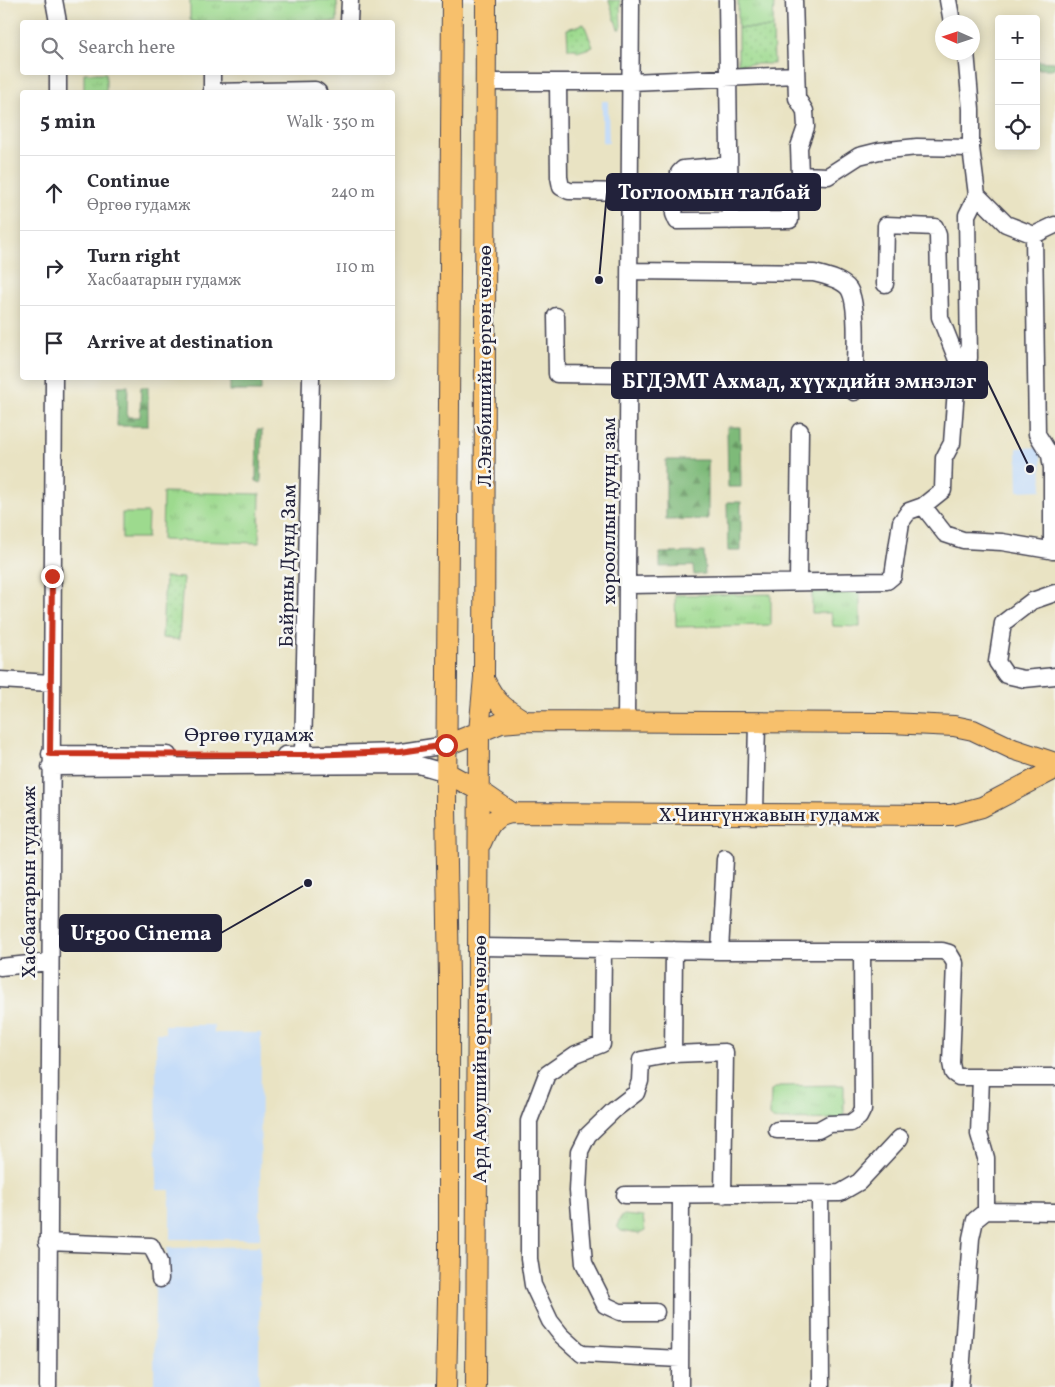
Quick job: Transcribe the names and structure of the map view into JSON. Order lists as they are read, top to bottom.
{
  "streets": {
    "main road": ["Л.Энэбишийн өргөн чөлөө", "Х.Чингүнжавын гудамж", "Ард Аюушийн өргөн чөлөө"],
    "street": [
      "хорооллын дунд зам",
      "Байрны Дунд Зам",
      "Өргөө гудамж",
      "Хасбаатарын гудамж"
    ]
  },
  "crossings": [
    ["Л.Энэбишийн өргөн чөлөө", "Өргөө гудамж"],
    ["Л.Энэбишийн өргөн чөлөө", "Ард Аюушийн өргөн чөлөө"],
    ["Байрны Дунд Зам", "Өргөө гудамж"],
    ["Өргөө гудамж", "Хасбаатарын гудамж"],
    ["Өргөө гудамж", "Ард Аюушийн өргөн чөлөө"]
  ],
  "places": ["Тоглоомын талбай", "БГДЭМТ Ахмад, хүүхдийн эмнэлэг", "Urgoo Cinema"],
  "north": "left",
  "page": {
    "map_buttons": ["+", "−"],
    "search": "Search here",
    "heading": ["5 min", "Walk · 350 m"],
    "list": [
      ["Continue", "Өргөө гудамж", "240 m"],
      ["Turn right", "Хасбаатарын гудамж", "110 m"],
      "Arrive at destination"
    ]
  }
}
